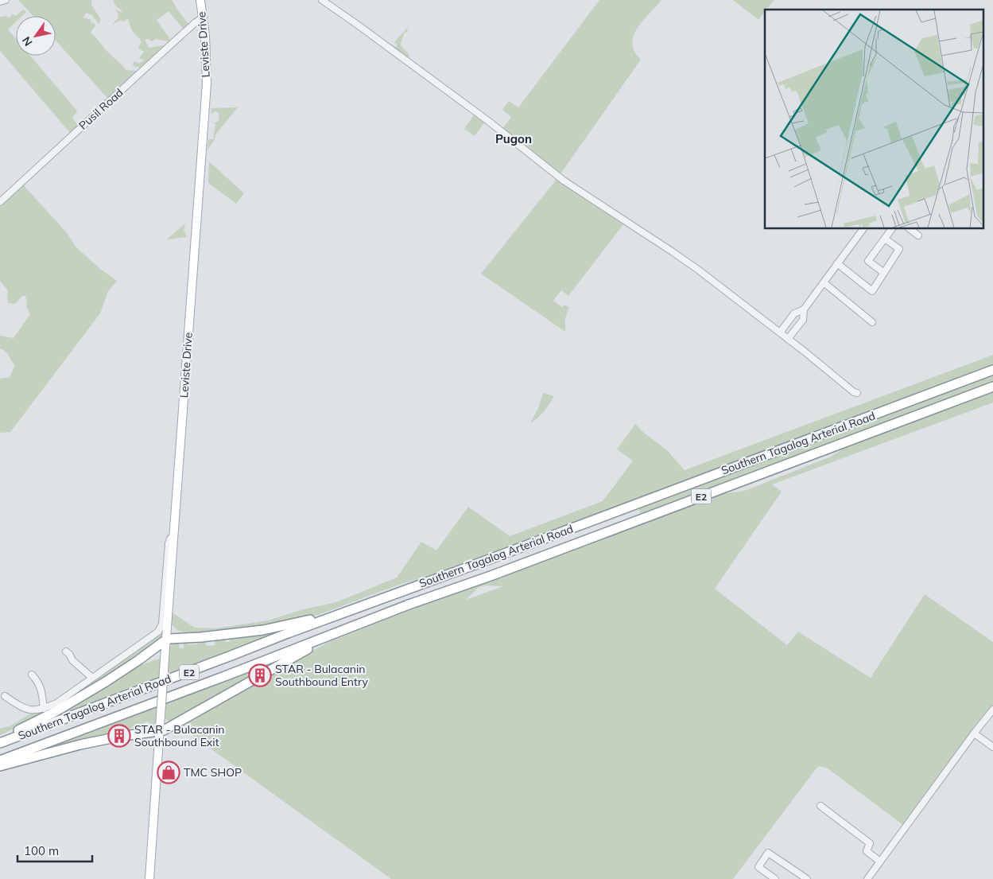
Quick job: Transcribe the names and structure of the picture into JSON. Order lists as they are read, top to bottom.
{
  "streets": {
    "highway": ["Southern Tagalog Arterial Road", "E2"],
    "main road": ["Leviste Drive"],
    "street": ["Pusil Road"]
  },
  "crossings": [
    ["Leviste Drive", "Pusil Road"]
  ],
  "districts": ["Pugon"],
  "places": {
    "building": ["STAR - Bulacanin Southbound Entry", "STAR - Bulacanin Southbound Exit"],
    "shop": ["TMC SHOP"]
  },
  "scale_bar": "100 m",
  "north": "bottom left"
}
